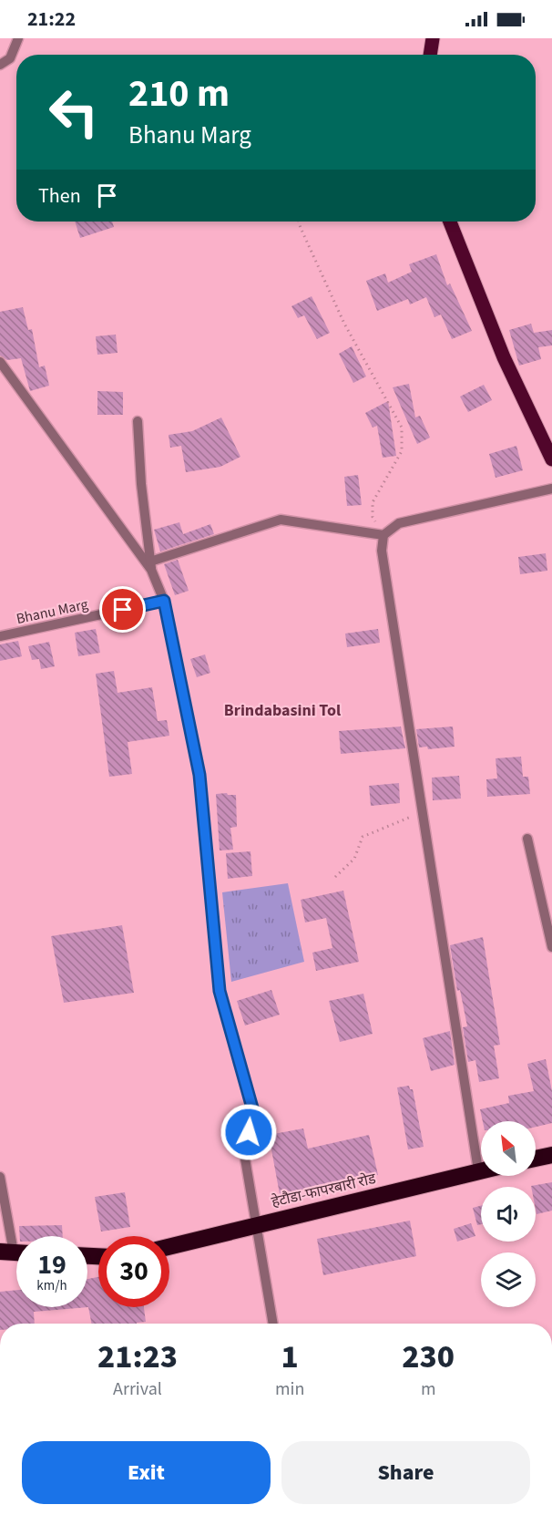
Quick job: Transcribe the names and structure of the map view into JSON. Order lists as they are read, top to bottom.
{
  "streets": {
    "highway": ["हेटौडा-फापरबारी रोड"],
    "street": ["Bhanu Marg"]
  },
  "districts": ["Brindabasini Tol"],
  "north": "top left",
  "page": {
    "status": "21:22",
    "turn": ["210 m", "Bhanu Marg"],
    "then": "Then",
    "speed": "19 km/h",
    "limit": "30",
    "eta": [
      "21:23",
      "Arrival",
      "1",
      "min",
      "230",
      "m"
    ],
    "buttons": ["Exit", "Share"]
  }
}
